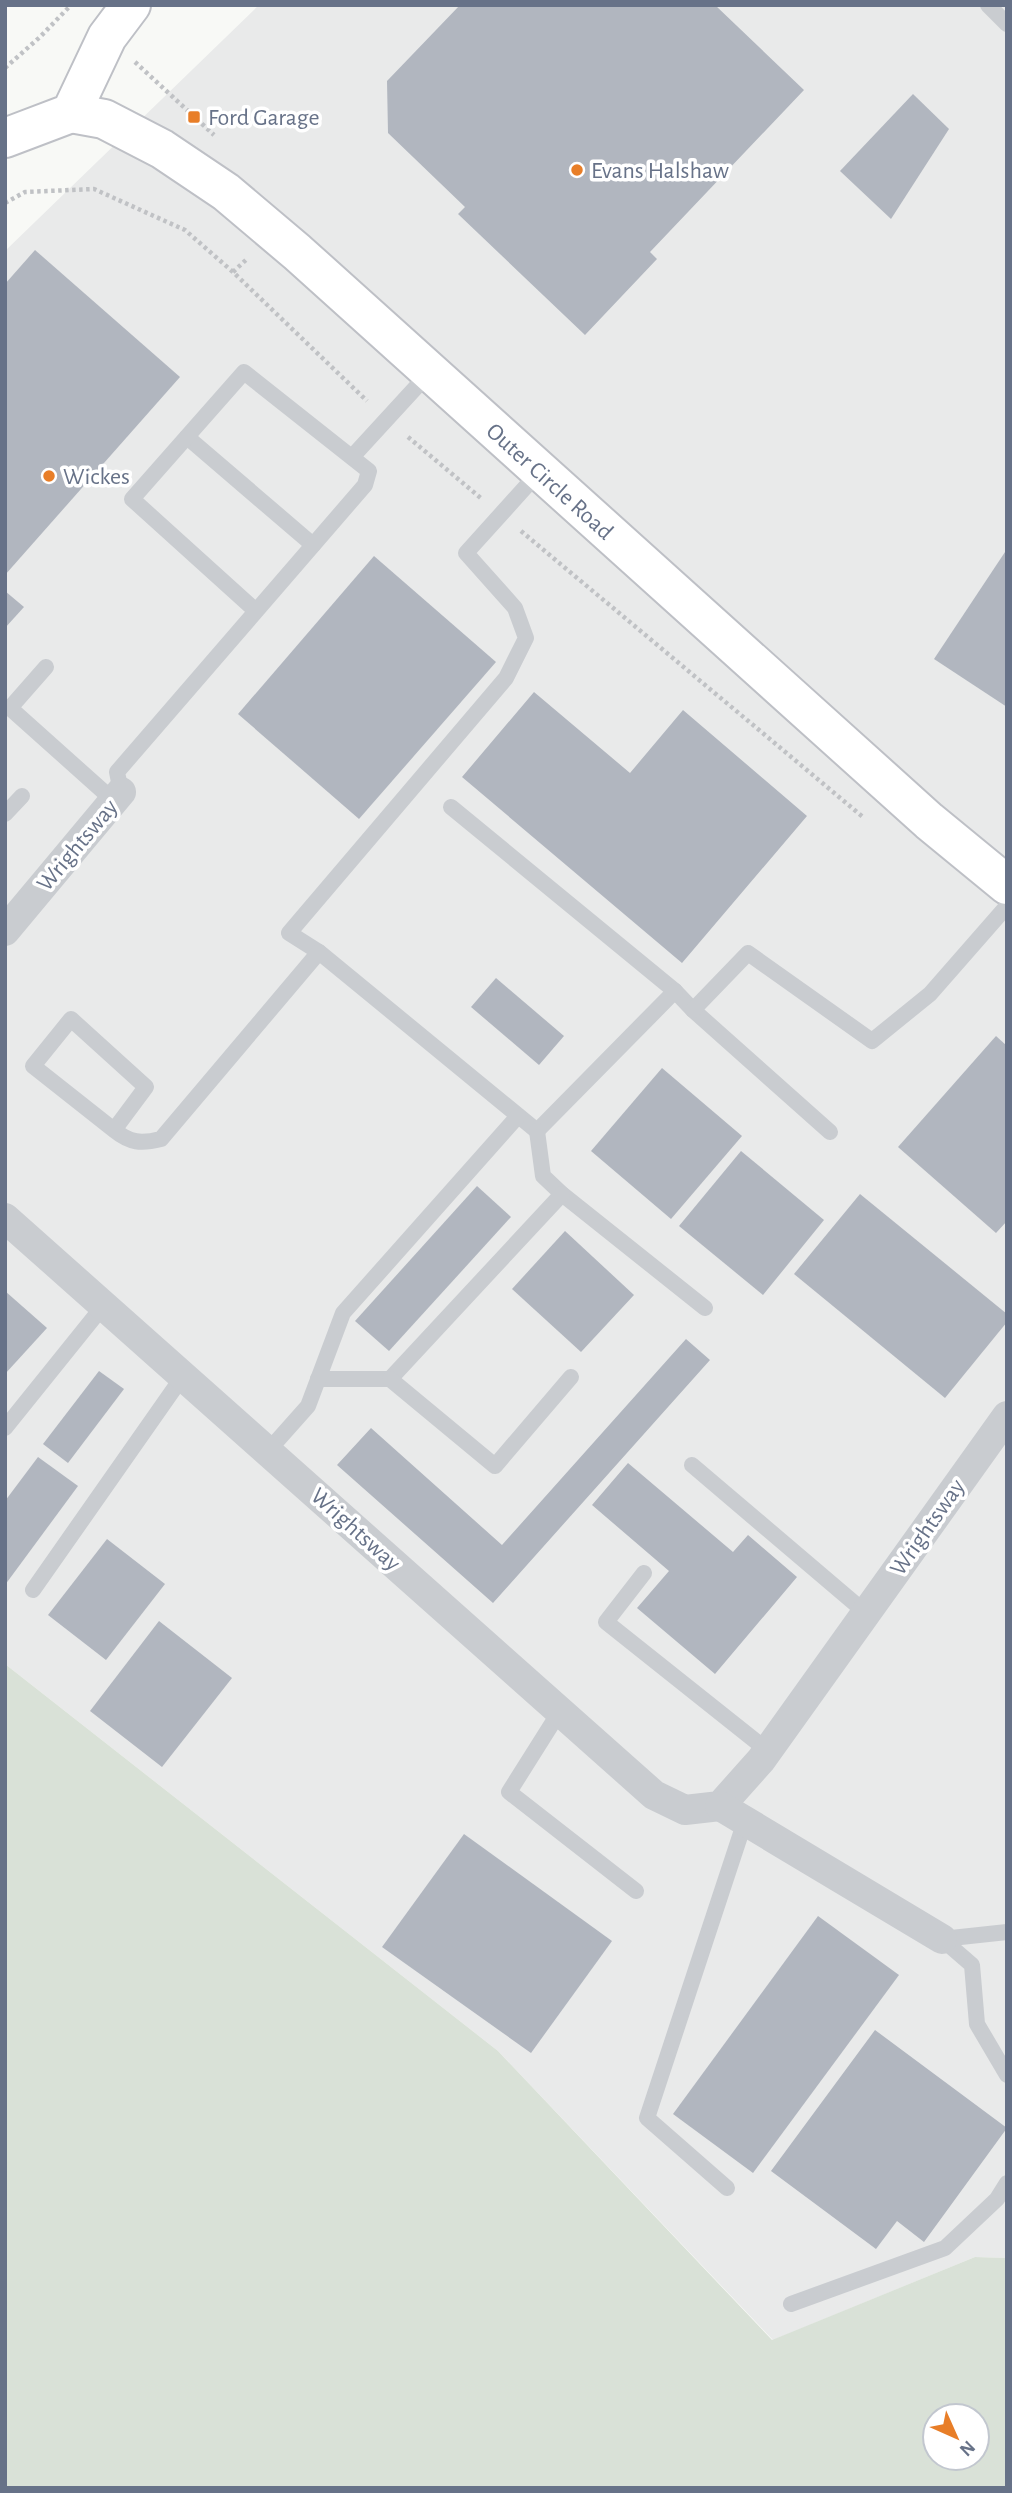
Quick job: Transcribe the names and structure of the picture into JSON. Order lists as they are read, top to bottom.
{
  "streets": {
    "main road": ["Outer Circle Road"],
    "street": ["Wrightsway"]
  },
  "places": {
    "transit": ["Ford Garage"],
    "other": ["Evans Halshaw", "Wickes"]
  },
  "north": "bottom right"
}
